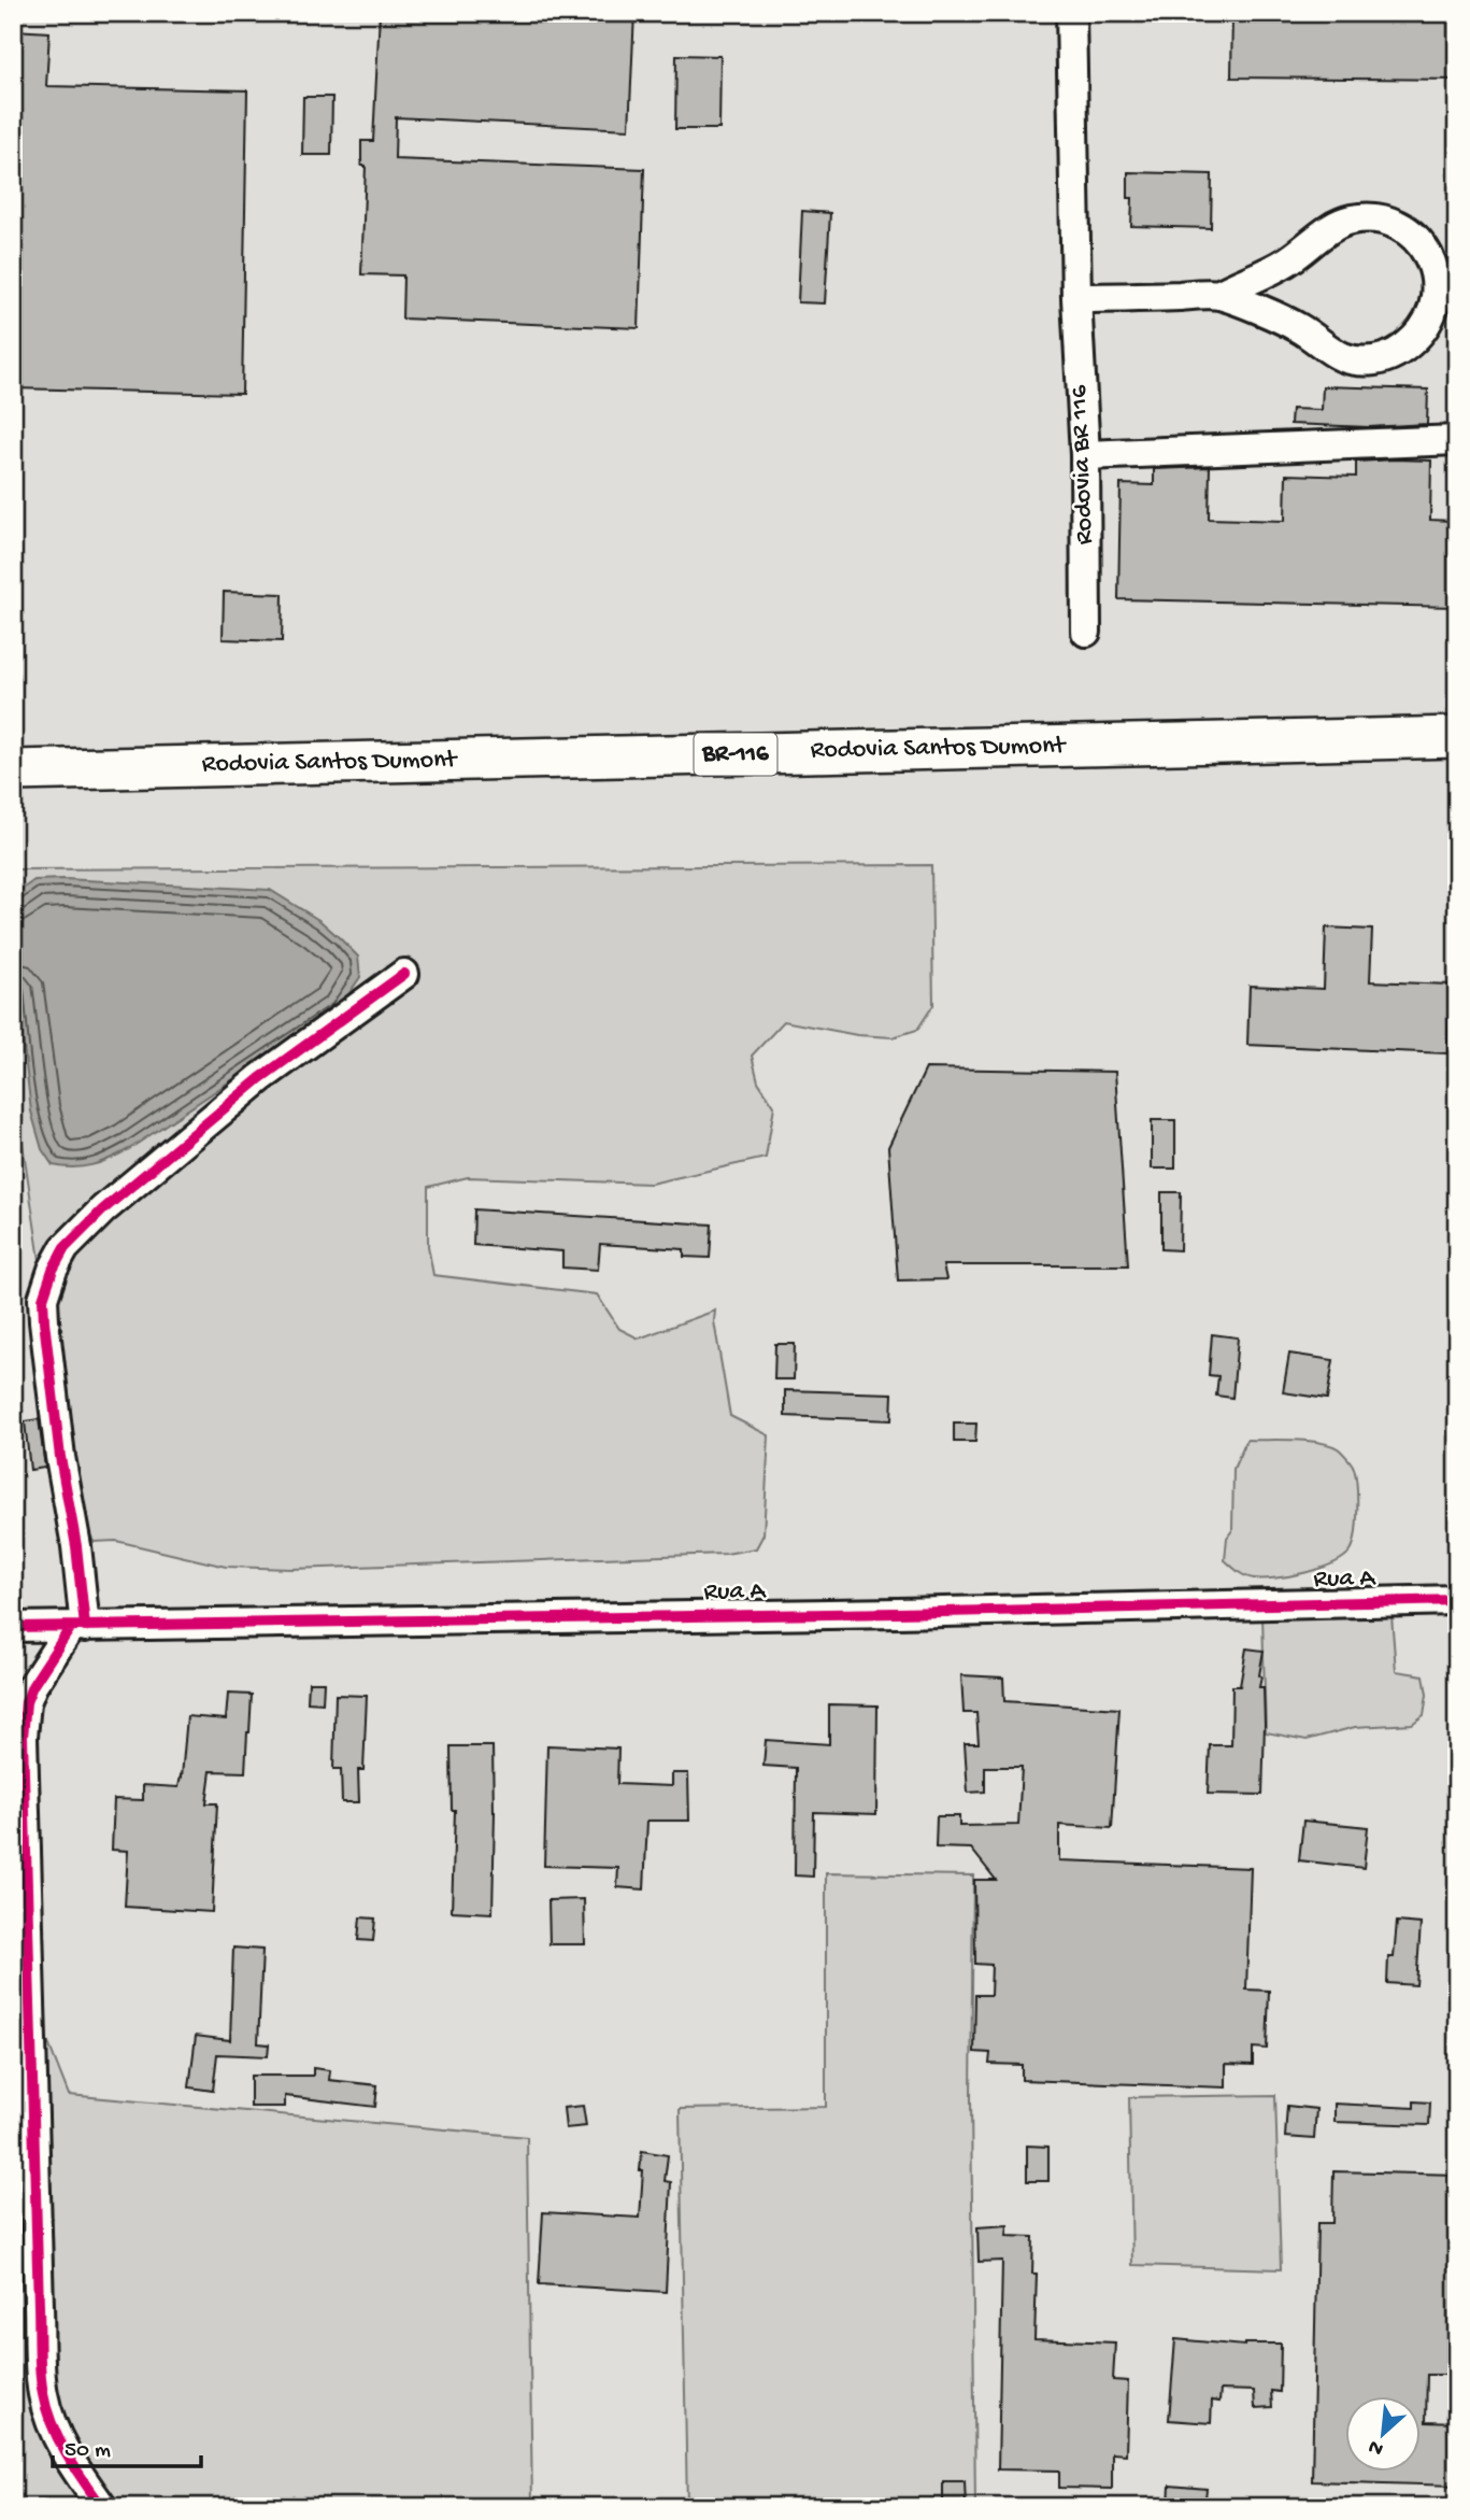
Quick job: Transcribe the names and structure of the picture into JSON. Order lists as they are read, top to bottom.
{
  "streets": {
    "highway": ["Rodovia Santos Dumont", "BR-116"],
    "street": ["Rodovia BR 116", "Rua A"]
  },
  "scale_bar": "50 m",
  "north": "bottom left"
}
